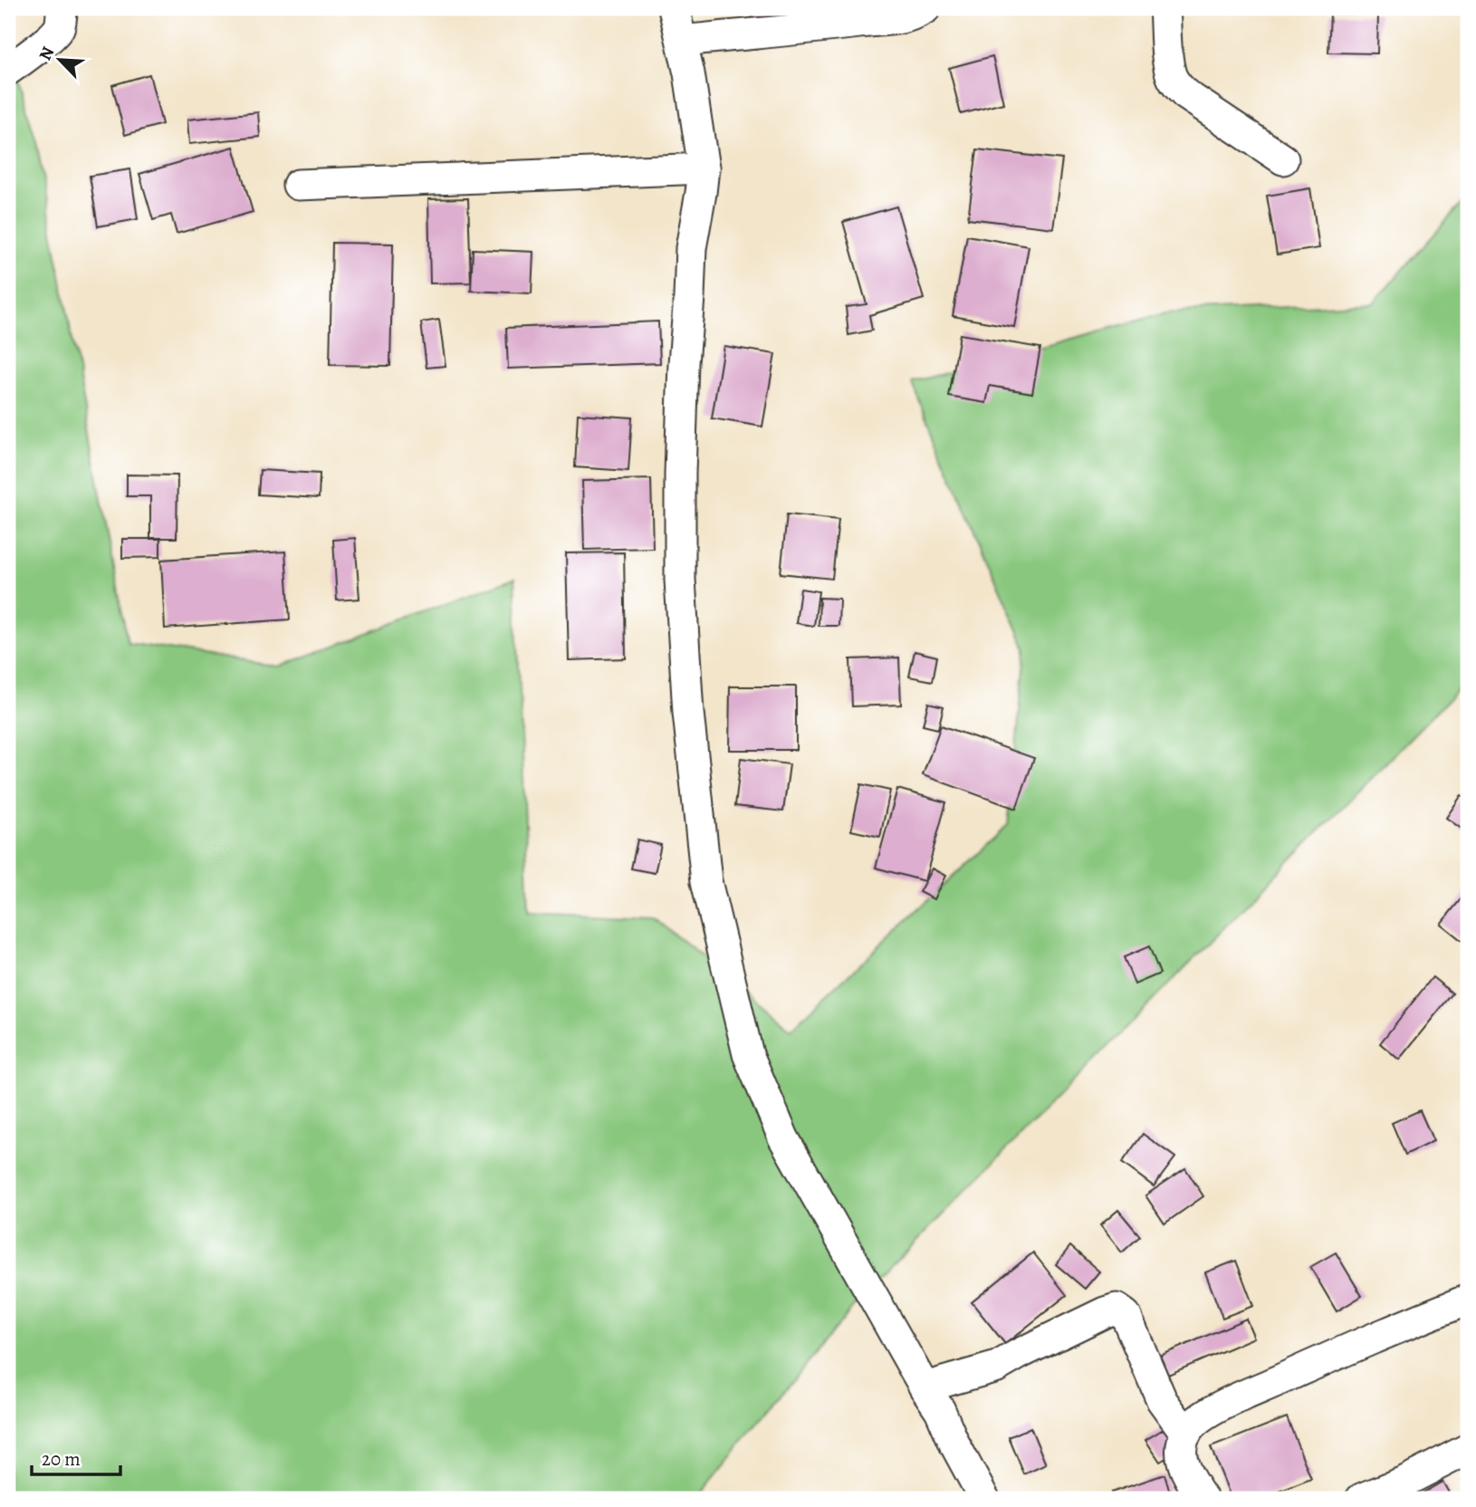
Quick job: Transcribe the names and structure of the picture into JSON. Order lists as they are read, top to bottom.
{
  "scale_bar": "20 m",
  "north": "top left"
}
